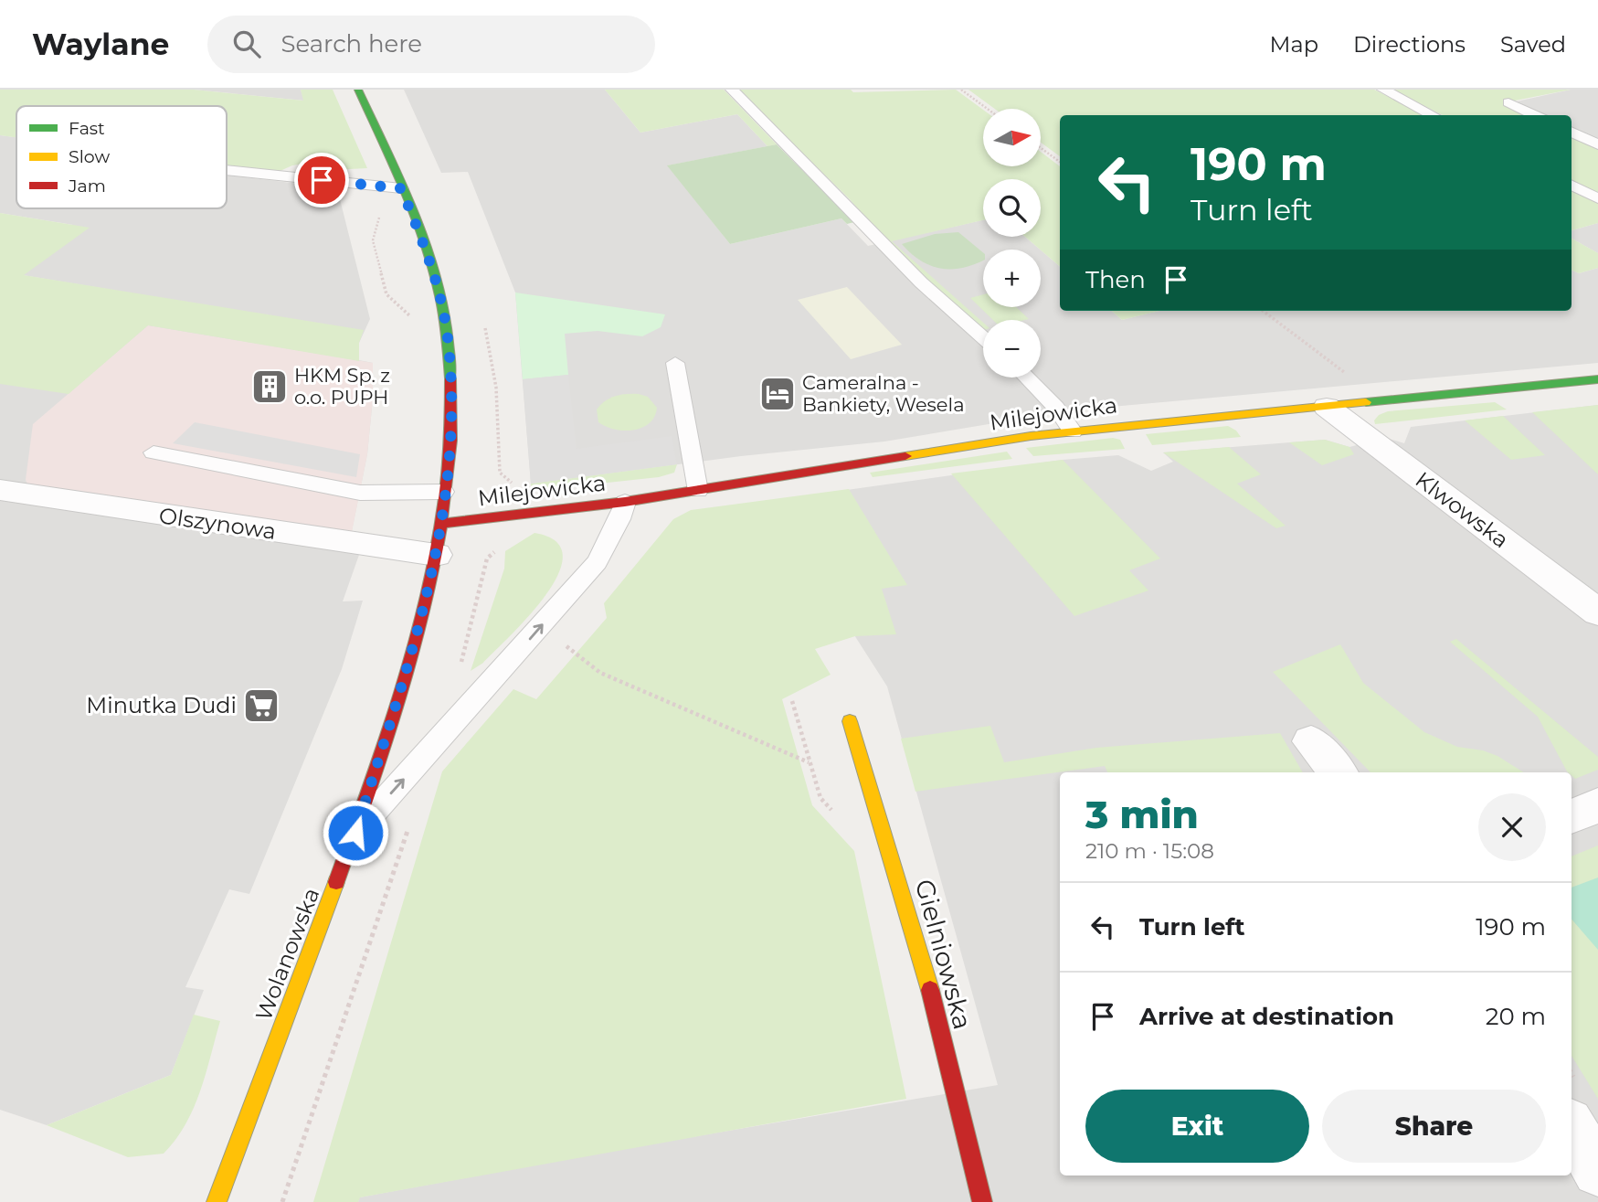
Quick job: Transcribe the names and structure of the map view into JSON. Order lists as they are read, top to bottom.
{
  "streets": {
    "street": [
      "Milejowicka",
      "Klwowska",
      "Olszynowa",
      "Wolanowska",
      "Gielniowska"
    ]
  },
  "crossings": [
    ["Milejowicka", "Klwowska"],
    ["Milejowicka", "Wolanowska"],
    ["Olszynowa", "Wolanowska"]
  ],
  "places": {
    "building": ["HKM Sp. z o.o. PUPH"],
    "hotel": ["Cameralna - Bankiety, Wesela"],
    "supermarket": ["Minutka Dudi"]
  },
  "legend": ["Fast", "Slow", "Jam"],
  "north": "right",
  "page": {
    "header": "Waylane",
    "search": "Search here",
    "nav": ["Map", "Directions", "Saved"],
    "map_buttons": ["+", "−"],
    "turn": ["190 m", "Turn left"],
    "then": "Then",
    "heading": ["3 min", "210 m · 15:08"],
    "list": [
      {
        "name": "Turn left",
        "value": "190 m"
      },
      {
        "name": "Arrive at destination",
        "value": "20 m"
      }
    ],
    "buttons": ["Exit", "Share"]
  }
}
